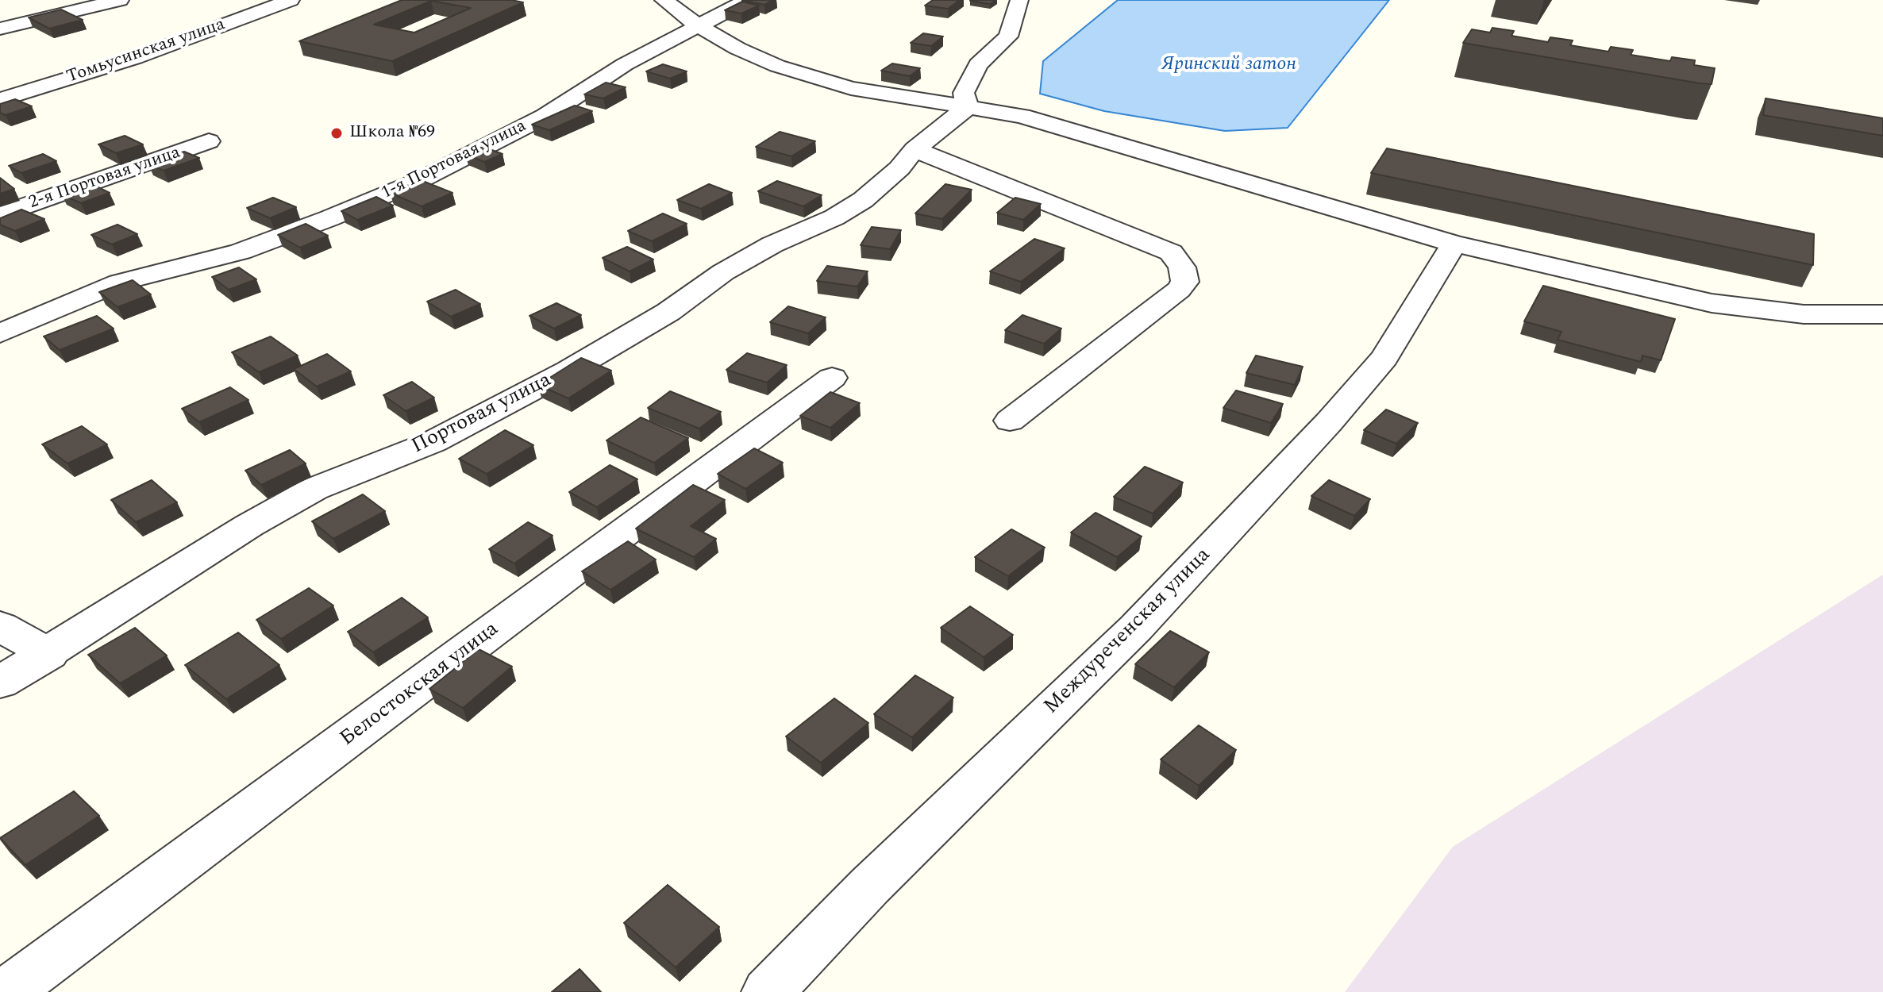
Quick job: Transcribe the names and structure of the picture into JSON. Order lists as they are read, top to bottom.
{
  "streets": {
    "street": [
      "Томьусинская улица",
      "1-я Портовая улица",
      "2-я Портовая улица",
      "Портовая улица",
      "Междуреченская улица",
      "Белостокская улица"
    ]
  },
  "water": ["Яринский затон"],
  "places": ["Школа №69"]
}
